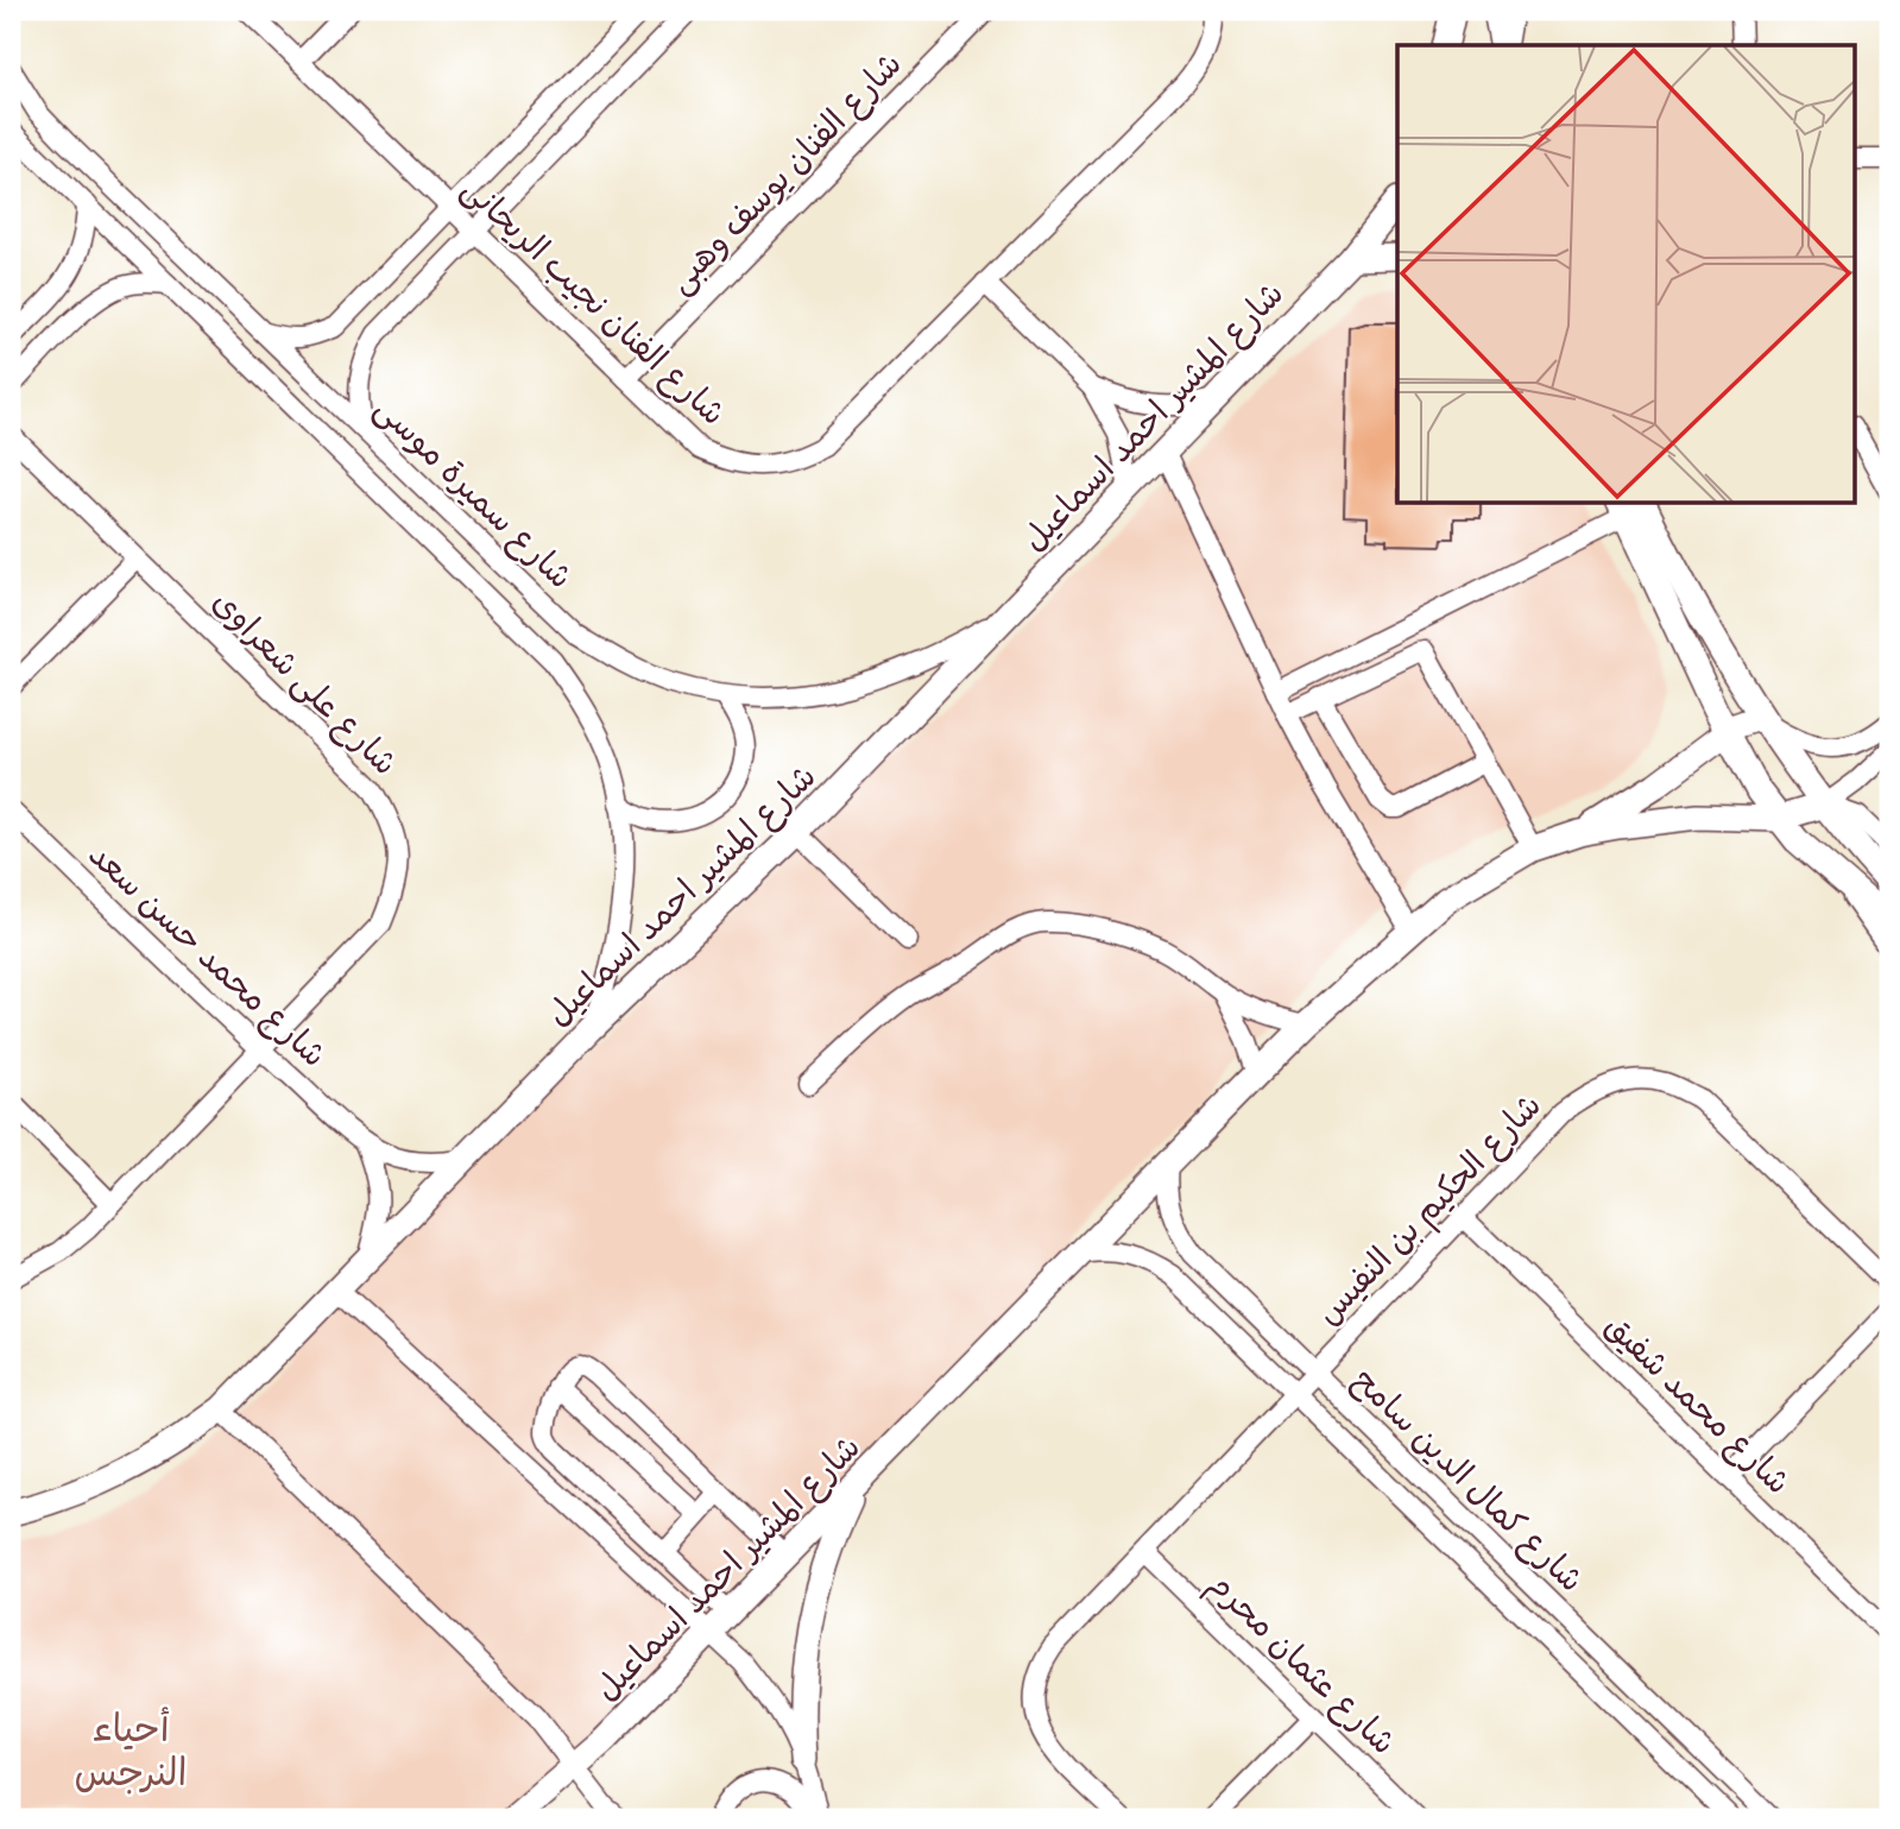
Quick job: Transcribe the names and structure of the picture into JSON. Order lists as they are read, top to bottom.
{
  "streets": {
    "main road": ["شارع المشير احمد اسماعيل"],
    "street": [
      "شارع الفنان يوسف وهبى",
      "شارع الفنان نجيب الريحانى",
      "شارع سميرة موسى",
      "شارع على شعراوى",
      "شارع محمد حسن سعد",
      "شارع الحكيم بن النفيس",
      "شارع محمد شفيق",
      "شارع كمال الدين سامح",
      "شارع عثمان محرم"
    ]
  },
  "crossings": [
    ["شارع الفنان يوسف وهبى", "شارع الفنان نجيب الريحانى"],
    ["شارع المشير احمد اسماعيل", "شارع سميرة موسى"],
    ["شارع المشير احمد اسماعيل", "شارع محمد حسن سعد"],
    ["شارع المشير احمد اسماعيل", "شارع كمال الدين سامح"],
    ["شارع على شعراوى", "شارع محمد حسن سعد"],
    ["شارع الحكيم بن النفيس", "شارع محمد شفيق"],
    ["شارع الحكيم بن النفيس", "شارع كمال الدين سامح"],
    ["شارع الحكيم بن النفيس", "شارع عثمان محرم"]
  ],
  "districts": ["أحياء النرجس"]
}
